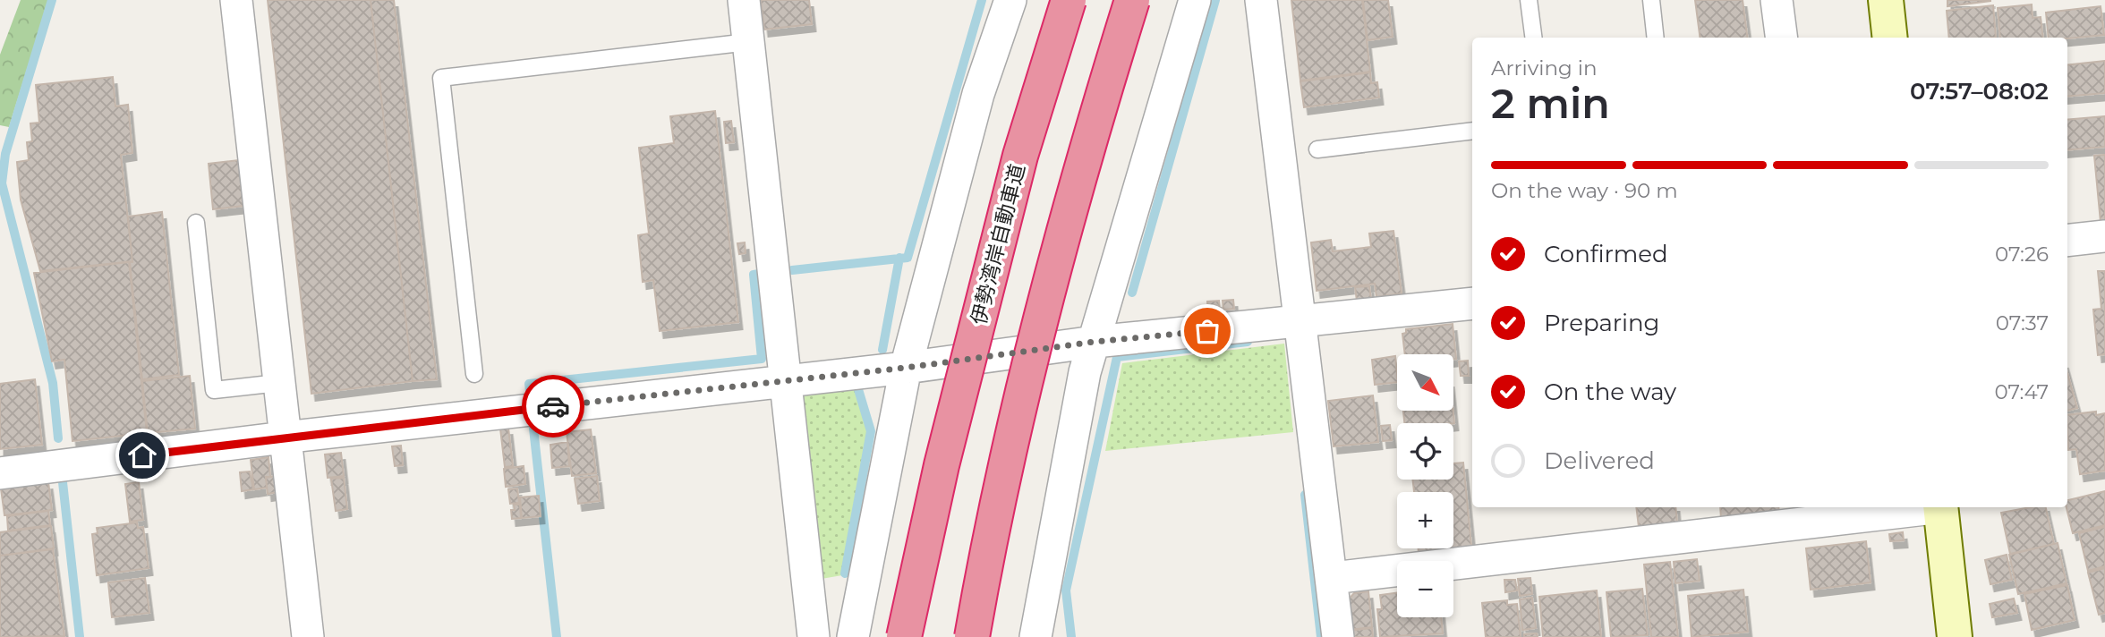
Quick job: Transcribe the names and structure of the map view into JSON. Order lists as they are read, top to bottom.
{
  "streets": {
    "highway": ["伊勢湾岸自動車道"]
  },
  "north": "bottom right",
  "page": {
    "heading": ["2 min", "Arriving in", "07:57–08:02"],
    "bar": "On the way · 90 m",
    "list": [
      ["Confirmed", "07:26"],
      ["Preparing", "07:37"],
      ["On the way", "07:47"],
      "Delivered"
    ],
    "map_buttons": ["+", "−"]
  }
}
